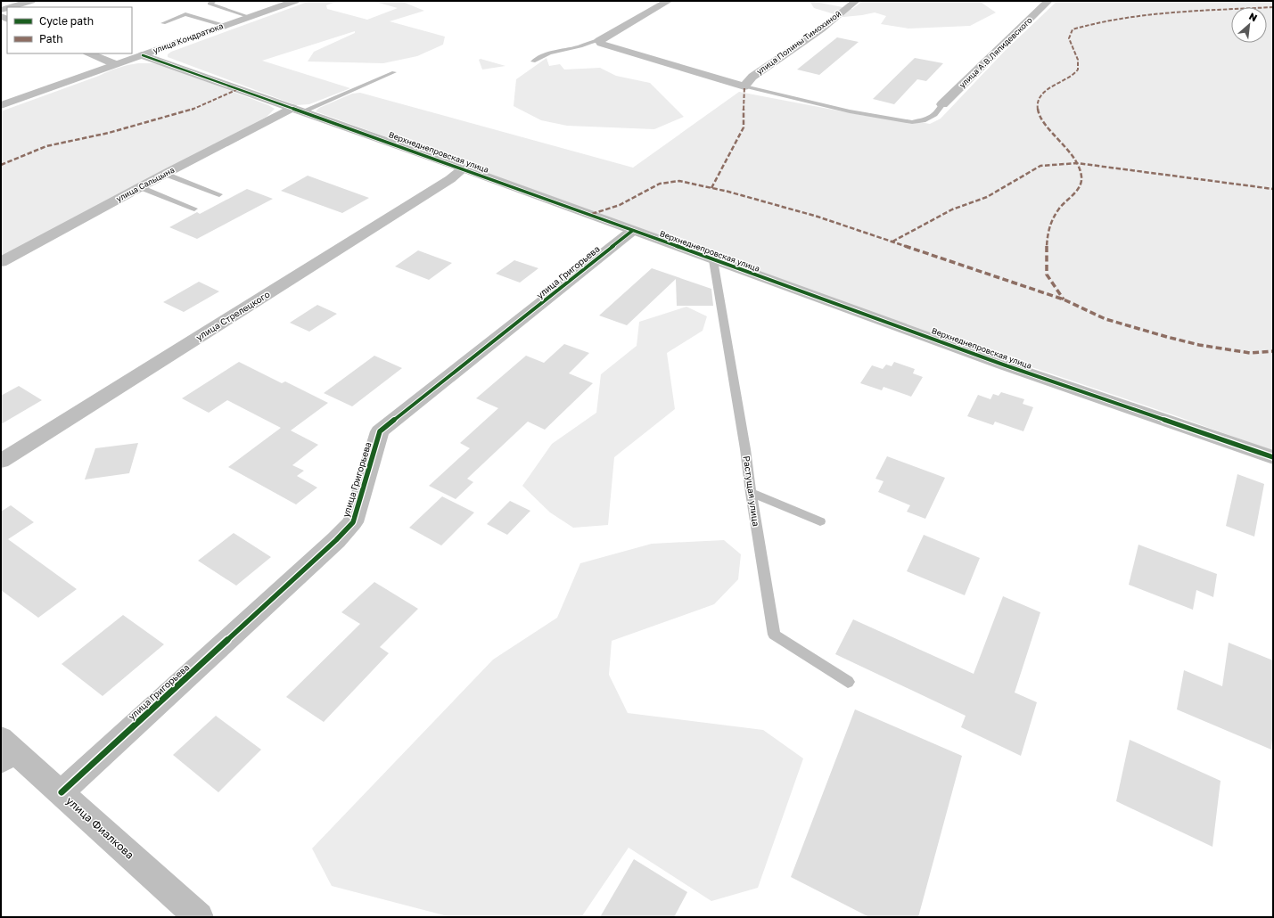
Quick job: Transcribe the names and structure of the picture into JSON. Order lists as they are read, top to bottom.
{
  "streets": {
    "street": [
      "улица Кондратюка",
      "улица Полины Тимохиной",
      "улица А.В.Ляпидевского",
      "Верхнеднепровская улица",
      "улица Сальцына",
      "улица Григорьева",
      "улица Стрелецкого",
      "улица Фиалкова"
    ],
    "lane": ["Растущая улица"]
  },
  "crossings": [
    ["улица Кондратюка", "Верхнеднепровская улица"],
    ["Верхнеднепровская улица", "улица Сальцына"],
    ["Верхнеднепровская улица", "улица Григорьева"],
    ["Верхнеднепровская улица", "улица Стрелецкого"],
    ["Верхнеднепровская улица", "Растущая улица"],
    ["улица Григорьева", "улица Фиалкова"]
  ],
  "legend": ["Cycle path", "Path"],
  "north": "top right"
}
